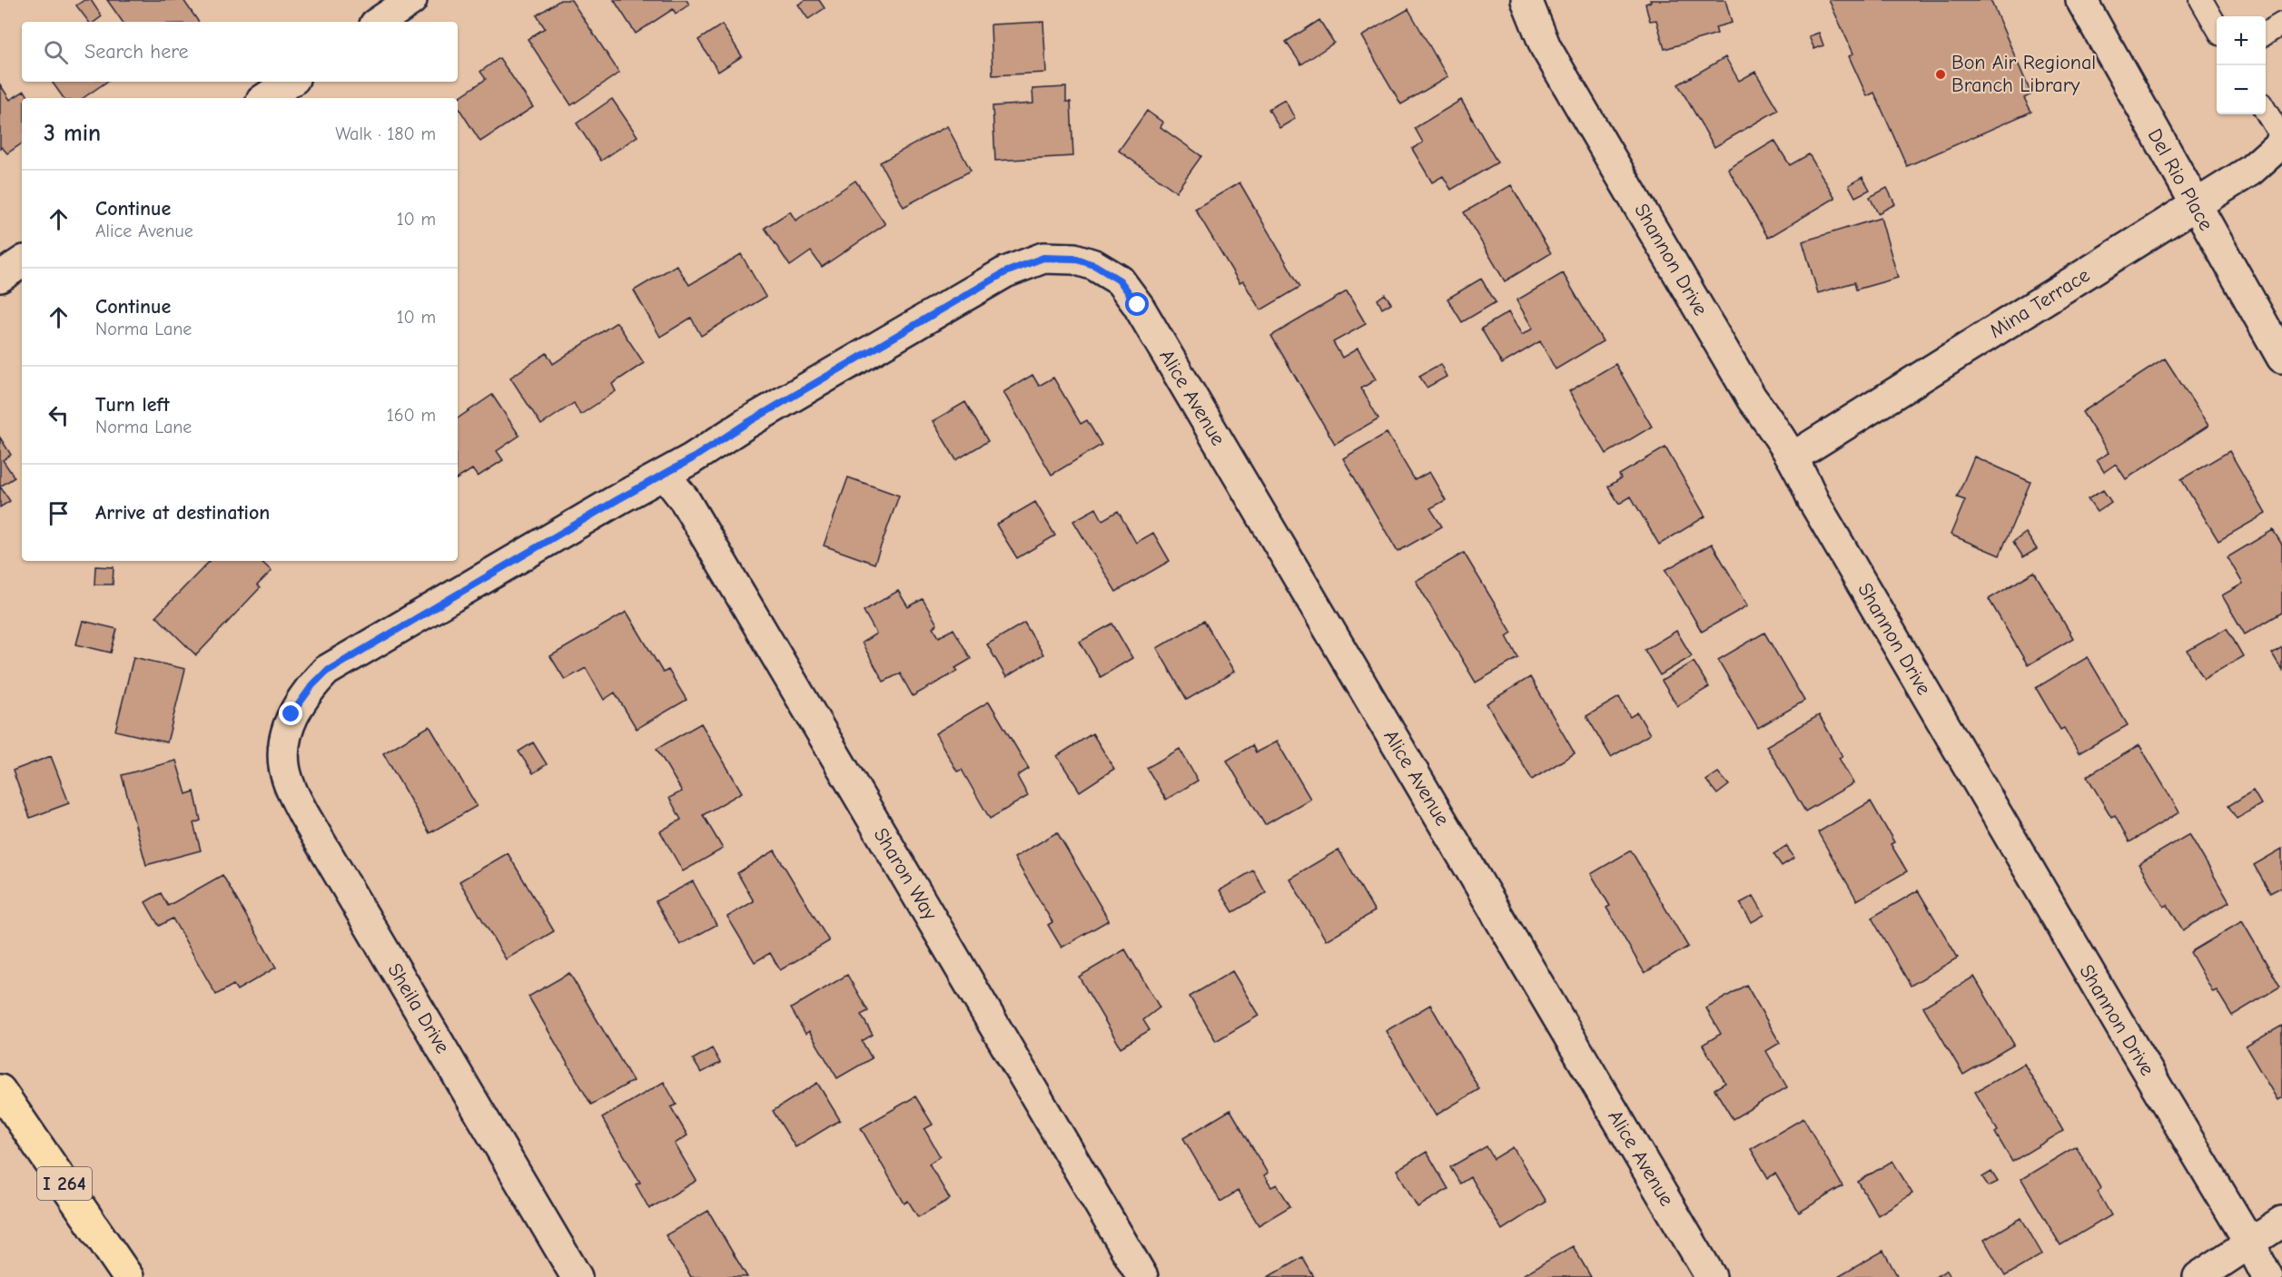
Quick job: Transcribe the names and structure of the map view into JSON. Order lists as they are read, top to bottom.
{
  "streets": {
    "highway": ["I 264"],
    "street": [
      "Del Rio Place",
      "Shannon Drive",
      "Mina Terrace",
      "Alice Avenue",
      "Sharon Way",
      "Sheila Drive"
    ]
  },
  "crossings": [
    ["Del Rio Place", "Mina Terrace"],
    ["Shannon Drive", "Mina Terrace"],
    ["Alice Avenue", "Sheila Drive"],
    ["Sharon Way", "Sheila Drive"]
  ],
  "places": ["Bon Air Regional Branch Library"],
  "page": {
    "map_buttons": ["+", "−"],
    "search": "Search here",
    "heading": ["3 min", "Walk · 180 m"],
    "list": [
      ["Continue", "Alice Avenue", "10 m"],
      ["Continue", "Norma Lane", "10 m"],
      ["Turn left", "Norma Lane", "160 m"],
      "Arrive at destination"
    ]
  }
}
